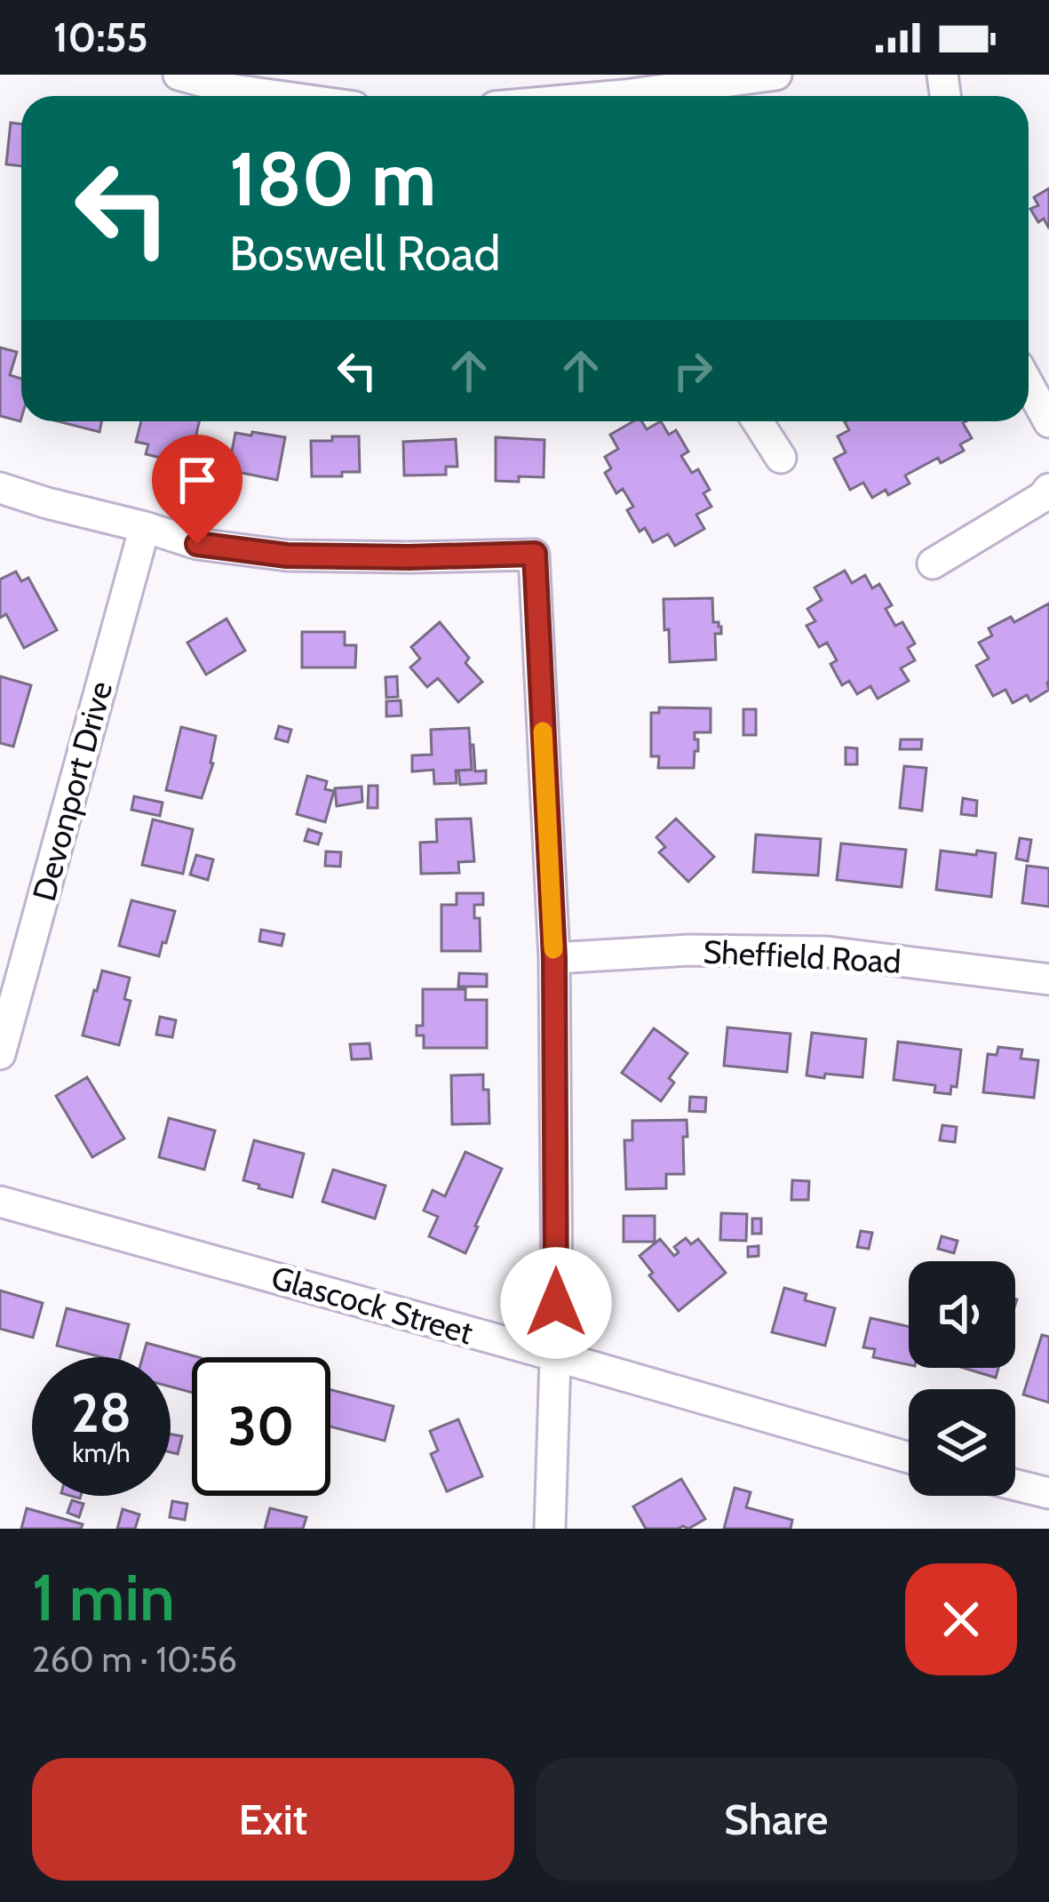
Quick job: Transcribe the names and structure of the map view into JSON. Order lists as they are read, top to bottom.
{
  "streets": {
    "street": ["Devonport Drive", "Sheffield Road", "Glascock Street"]
  },
  "page": {
    "status": "10:55",
    "turn": ["180 m", "Boswell Road"],
    "speed": "28 km/h",
    "limit": "30",
    "heading": ["1 min", "260 m · 10:56"],
    "buttons": ["Exit", "Share"]
  }
}
